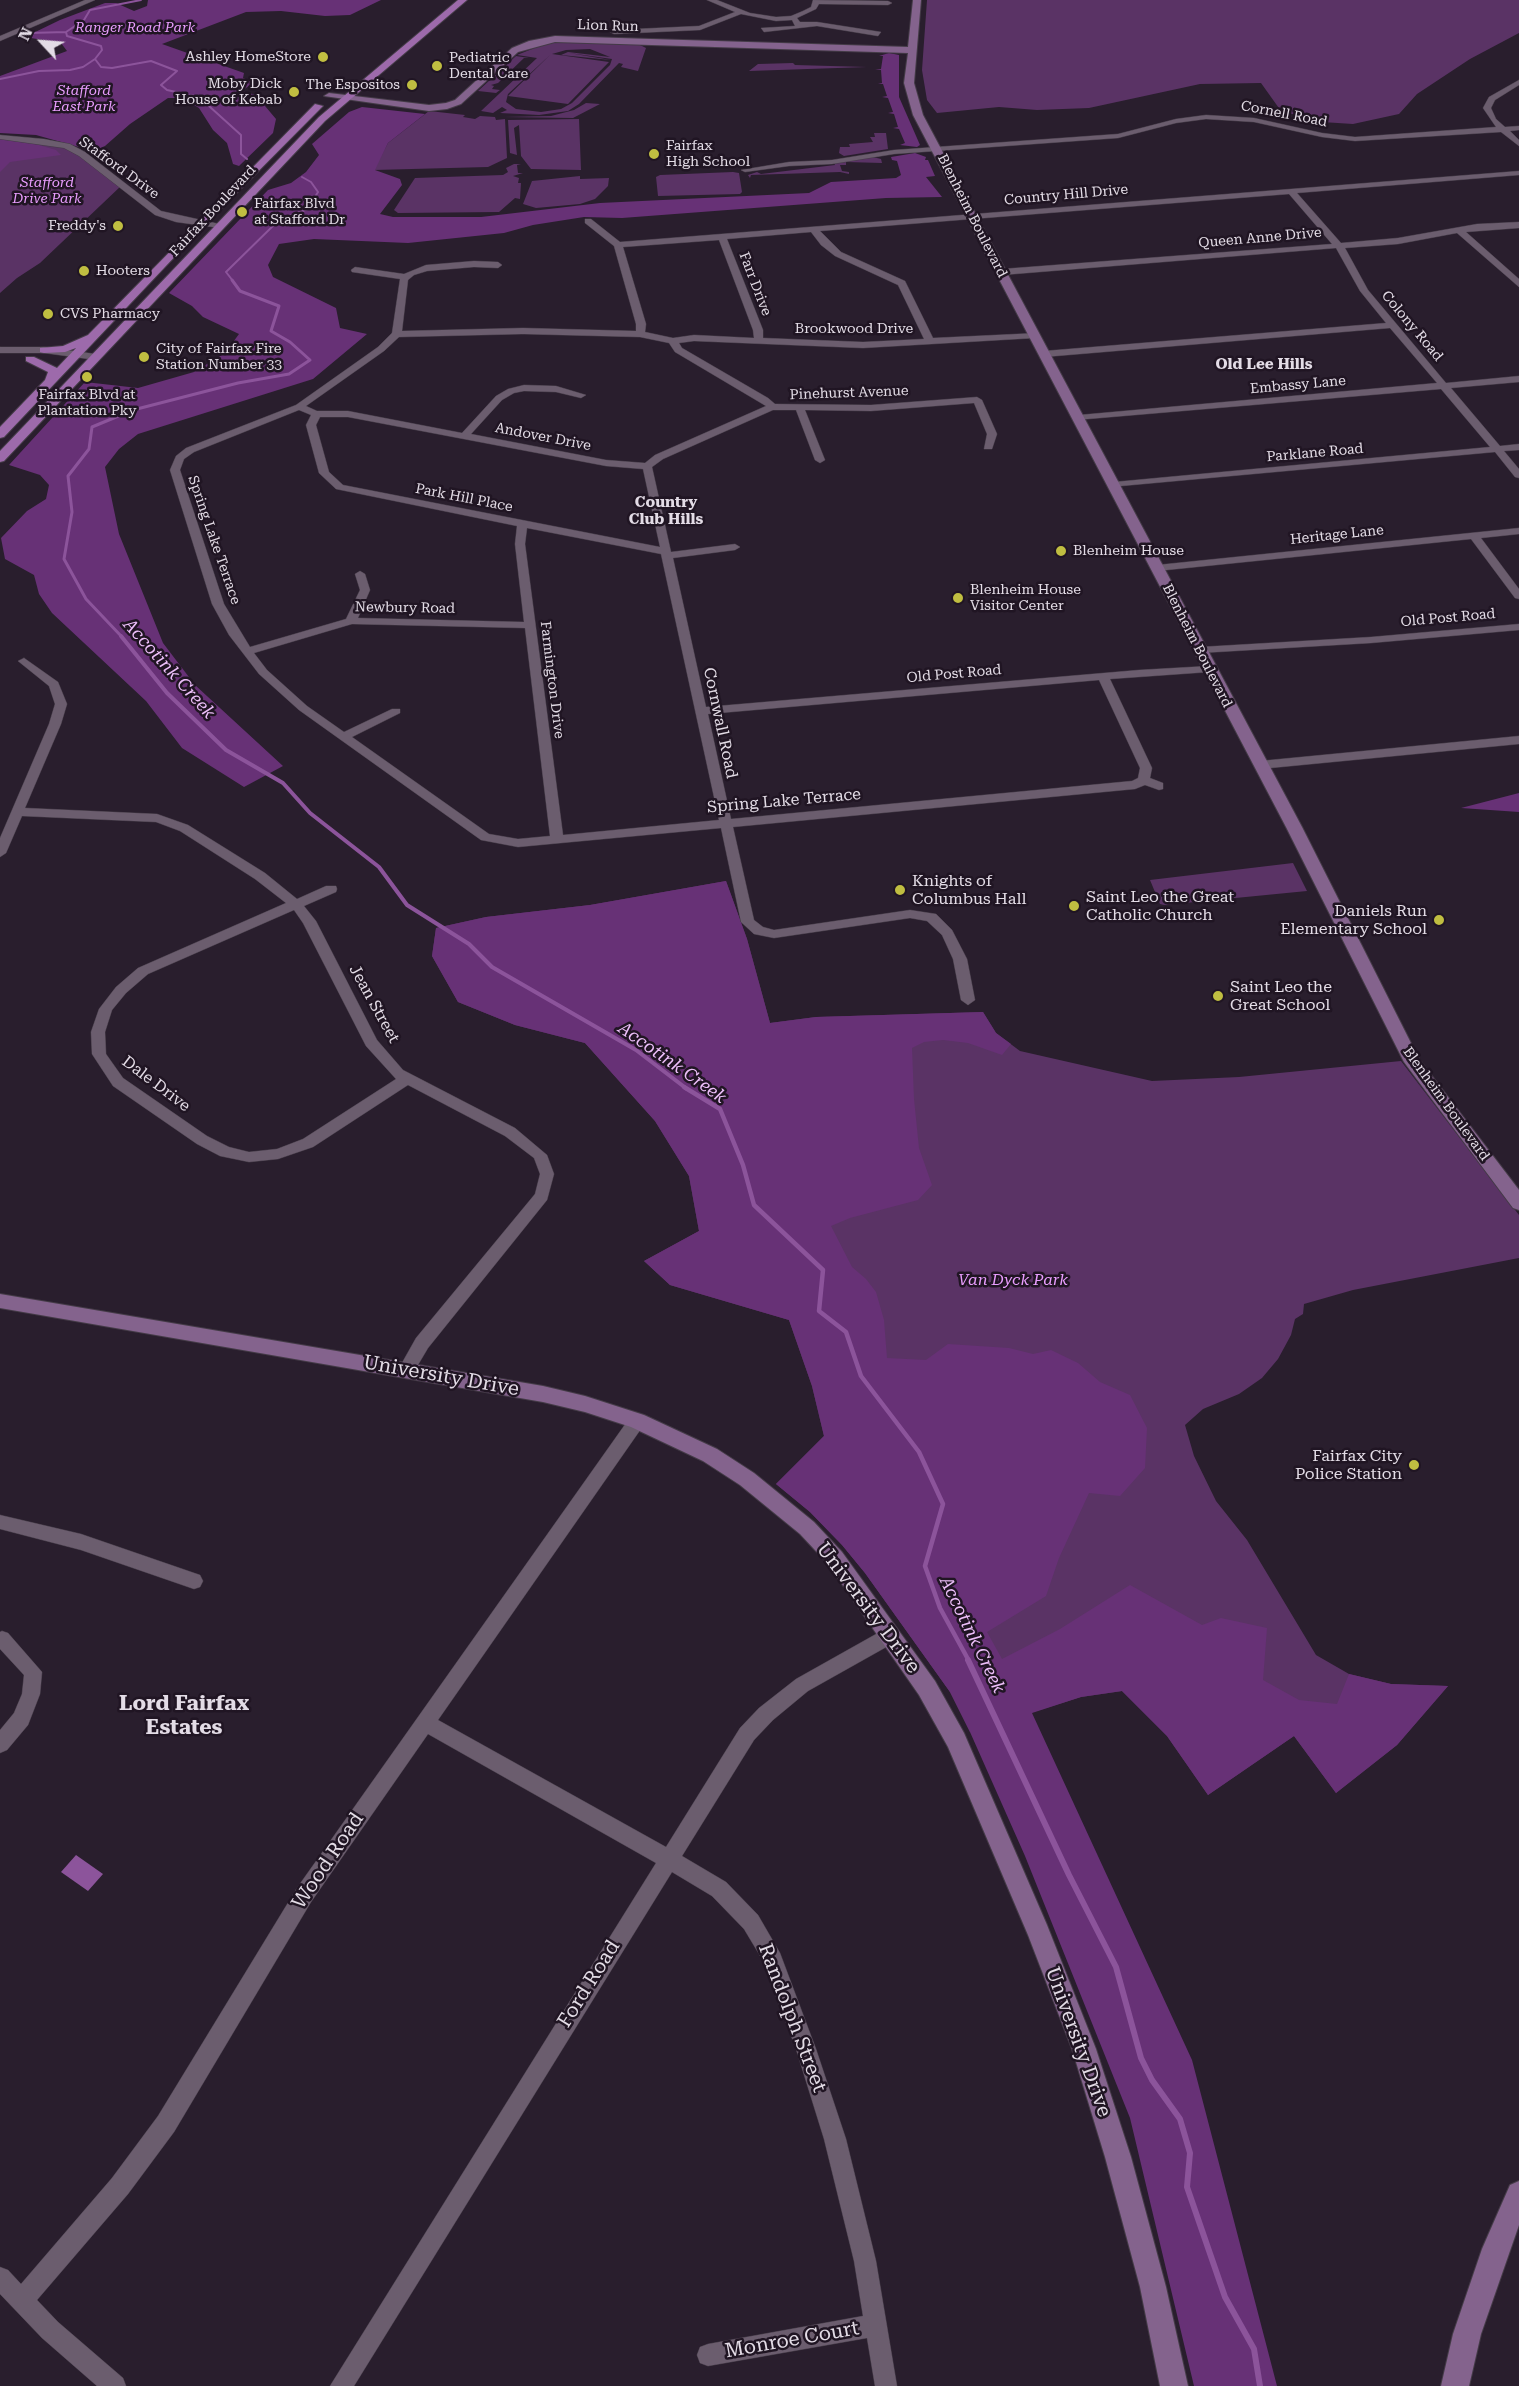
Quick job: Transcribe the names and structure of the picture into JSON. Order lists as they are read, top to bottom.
{
  "streets": {
    "main road": [
      "Lion Run",
      "Fairfax Boulevard",
      "Blenheim Boulevard",
      "University Drive"
    ],
    "street": [
      "Cornell Road",
      "Stafford Drive",
      "Country Hill Drive",
      "Queen Anne Drive",
      "Farr Drive",
      "Colony Road",
      "Brookwood Drive",
      "Embassy Lane",
      "Pinehurst Avenue",
      "Andover Drive",
      "Parklane Road",
      "Park Hill Place",
      "Heritage Lane",
      "Spring Lake Terrace",
      "Newbury Road",
      "Old Post Road",
      "Farmington Drive",
      "Cornwall Road",
      "Jean Street",
      "Dale Drive",
      "Wood Road",
      "Ford Road",
      "Randolph Street",
      "Monroe Court"
    ]
  },
  "crossings": [
    ["Lion Run", "Fairfax Boulevard"],
    ["Lion Run", "Blenheim Boulevard"],
    ["Cornell Road", "Blenheim Boulevard"],
    ["Stafford Drive", "Fairfax Boulevard"],
    ["Country Hill Drive", "Blenheim Boulevard"],
    ["Country Hill Drive", "Farr Drive"],
    ["Country Hill Drive", "Colony Road"],
    ["Blenheim Boulevard", "Queen Anne Drive"],
    ["Blenheim Boulevard", "Brookwood Drive"],
    ["Blenheim Boulevard", "Embassy Lane"],
    ["Blenheim Boulevard", "Parklane Road"],
    ["Blenheim Boulevard", "Heritage Lane"],
    ["Blenheim Boulevard", "Old Post Road"],
    ["Queen Anne Drive", "Colony Road"],
    ["Farr Drive", "Brookwood Drive"],
    ["Colony Road", "Embassy Lane"],
    ["Colony Road", "Parklane Road"],
    ["Brookwood Drive", "Pinehurst Avenue"],
    ["Andover Drive", "Park Hill Place"],
    ["Andover Drive", "Spring Lake Terrace"],
    ["Andover Drive", "Cornwall Road"],
    ["Park Hill Place", "Farmington Drive"],
    ["Park Hill Place", "Cornwall Road"],
    ["Spring Lake Terrace", "Newbury Road"],
    ["Spring Lake Terrace", "Farmington Drive"],
    ["Spring Lake Terrace", "Cornwall Road"],
    ["Newbury Road", "Farmington Drive"],
    ["Old Post Road", "Cornwall Road"],
    ["Jean Street", "Dale Drive"],
    ["Jean Street", "University Drive"],
    ["University Drive", "Wood Road"],
    ["University Drive", "Ford Road"],
    ["Wood Road", "Randolph Street"],
    ["Ford Road", "Randolph Street"],
    ["Randolph Street", "Monroe Court"]
  ],
  "districts": ["Old Lee Hills", "Country Club Hills", "Lord Fairfax Estates"],
  "water": ["Accotink Creek"],
  "parks": [
    "Ranger Road Park",
    "Stafford East Park",
    "Stafford Drive Park",
    "Van Dyck Park"
  ],
  "places": [
    "Ashley HomeStore",
    "Pediatric Dental Care",
    "The Espositos",
    "Moby Dick House of Kebab",
    "Fairfax High School",
    "Fairfax Blvd at Stafford Dr",
    "Freddy's",
    "Hooters",
    "CVS Pharmacy",
    "City of Fairfax Fire Station Number 33",
    "Fairfax Blvd at Plantation Pky",
    "Blenheim House",
    "Blenheim House Visitor Center",
    "Knights of Columbus Hall",
    "Saint Leo the Great Catholic Church",
    "Daniels Run Elementary School",
    "Saint Leo the Great School",
    "Fairfax City Police Station"
  ],
  "north": "top left"
}
